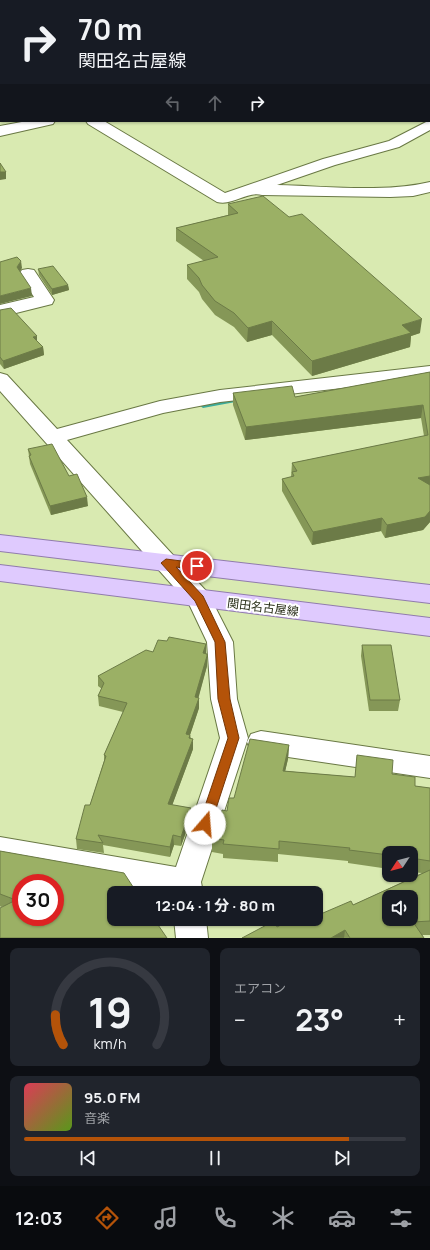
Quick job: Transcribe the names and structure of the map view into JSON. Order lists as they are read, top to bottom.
{
  "streets": {
    "main road": ["関田名古屋線"]
  },
  "north": "bottom left",
  "page": {
    "turn": ["70 m", "関田名古屋線"],
    "limit": "30",
    "trip": "12:04 · 1 分 · 80 m",
    "tile": "エアコン",
    "heat": ["−", "23°", "+"],
    "song": ["95.0 FM", "音楽"],
    "tabs": "12:03",
    "gauge": ["19", "km/h"]
  }
}
